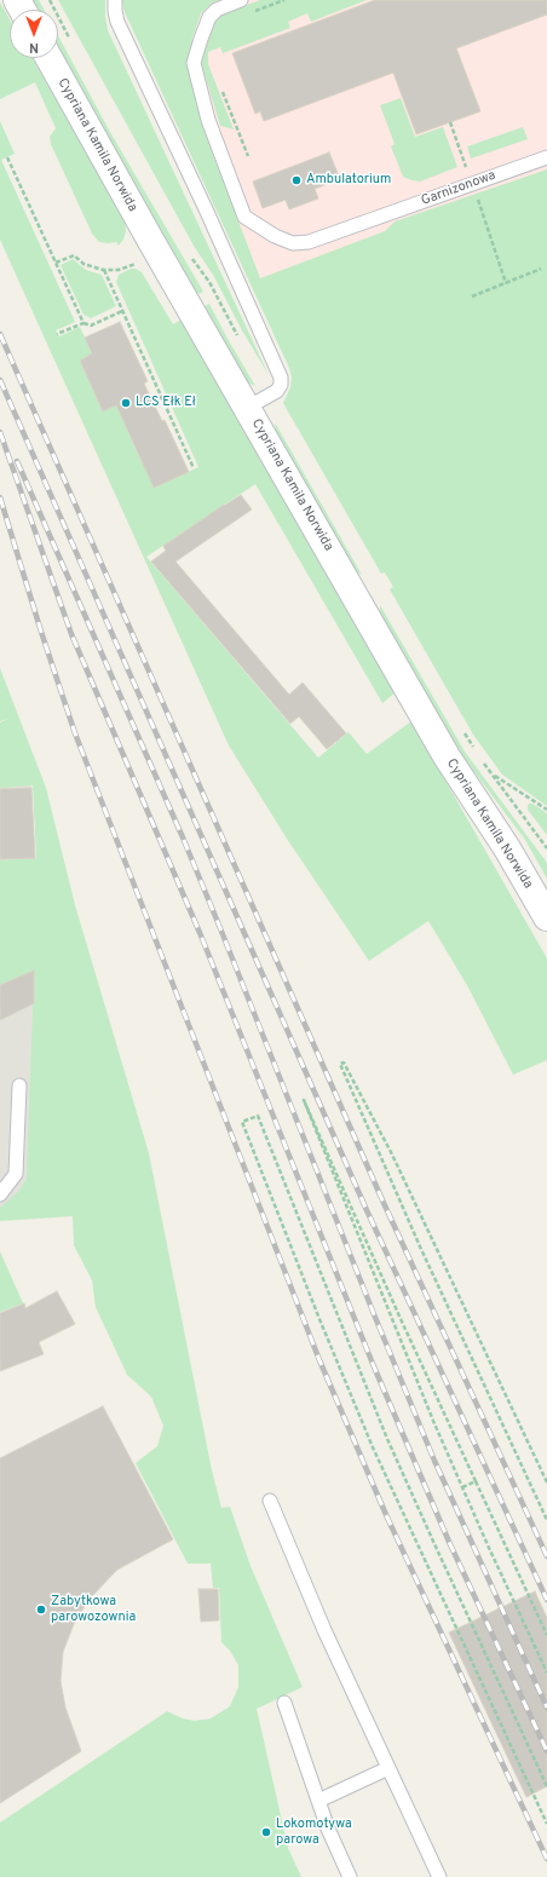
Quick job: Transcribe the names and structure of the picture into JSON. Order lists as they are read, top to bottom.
{
  "streets": {
    "street": ["Cypriana Kamila Norwida"],
    "lane": ["Garnizonowa"]
  },
  "places": [
    "Ambulatorium",
    "LCS Ełk Eł",
    "Zabytkowa parowozownia",
    "Lokomotywa parowa"
  ],
  "north": "bottom"
}
